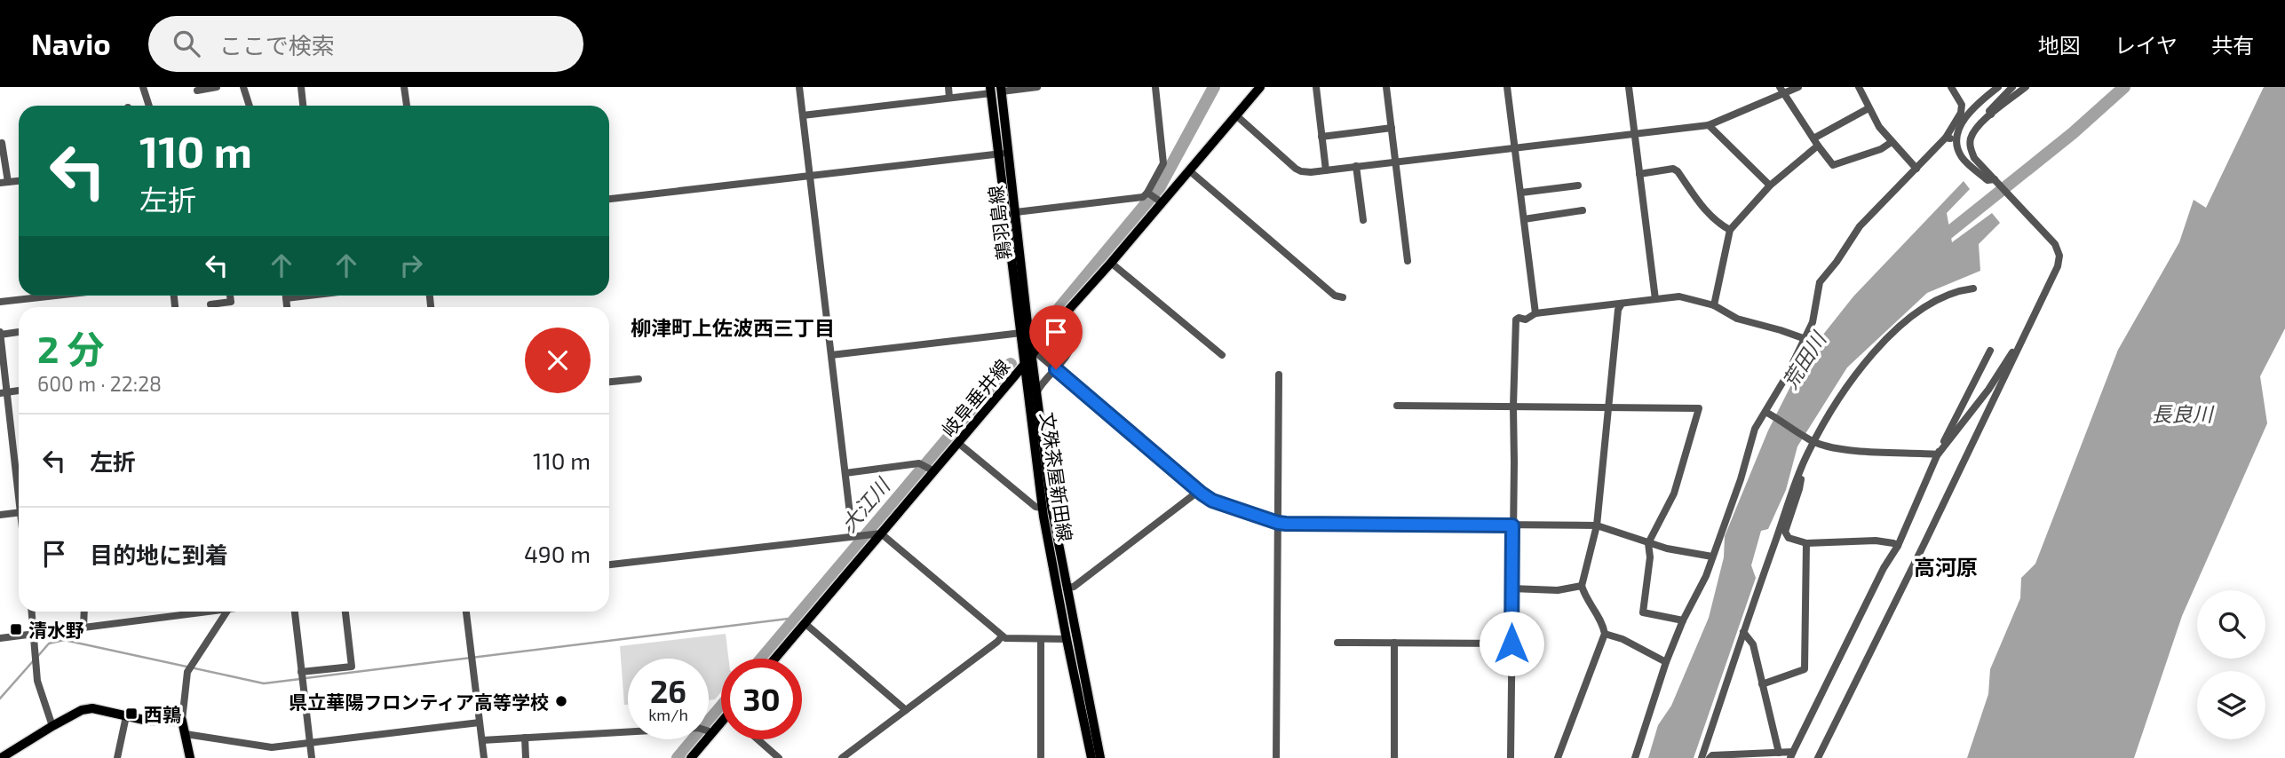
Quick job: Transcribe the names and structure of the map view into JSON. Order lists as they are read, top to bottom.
{
  "streets": {
    "main road": ["鶉羽島線", "岐阜垂井線", "文殊茶屋新田線"]
  },
  "crossings": [
    ["鶉羽島線", "岐阜垂井線"],
    ["鶉羽島線", "文殊茶屋新田線"],
    ["岐阜垂井線", "文殊茶屋新田線"]
  ],
  "districts": ["柳津町上佐波西三丁目", "高河原"],
  "water": ["荒田川", "長良川", "大江川"],
  "places": {
    "transit": ["清水野", "西鶉"],
    "other": ["県立華陽フロンティア高等学校"]
  },
  "page": {
    "header": "Navio",
    "search": "ここで検索",
    "nav": ["地図", "レイヤ", "共有"],
    "turn": ["110 m", "左折"],
    "heading": ["2 分", "600 m · 22:28"],
    "list": [
      {
        "name": "左折",
        "value": "110 m"
      },
      {
        "name": "目的地に到着",
        "value": "490 m"
      }
    ],
    "speed": "26 km/h",
    "limit": "30"
  }
}
